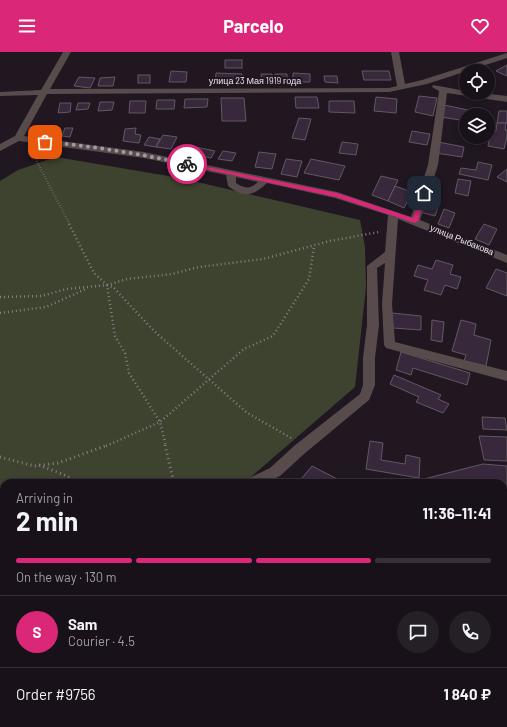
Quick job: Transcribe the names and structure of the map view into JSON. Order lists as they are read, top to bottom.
{
  "streets": {
    "street": ["улица 23 Мая 1919 года", "улица Рыбакова"]
  },
  "page": {
    "header": "Parcelo",
    "heading": ["2 min", "Arriving in", "11:36–11:41"],
    "panel": [
      "Sam",
      "Courier · 4.5",
      "Order #9756",
      "1 840 ₽"
    ],
    "bar": "On the way · 130 m",
    "round": "S"
  }
}
